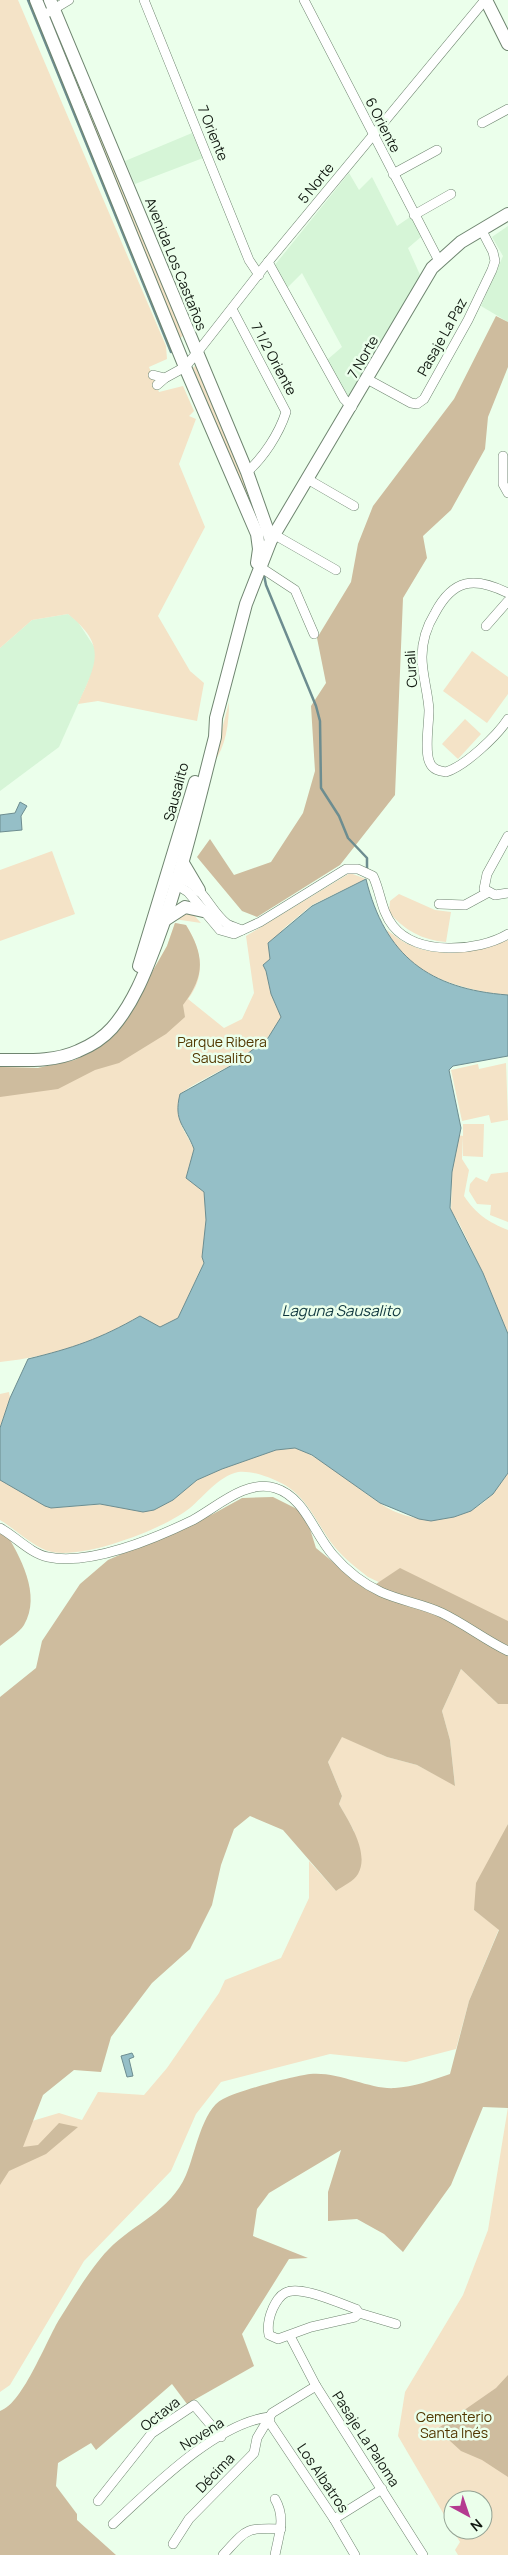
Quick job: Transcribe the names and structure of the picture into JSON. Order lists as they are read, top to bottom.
{
  "streets": {
    "main road": ["Avenida Los Castaños", "7 Norte", "Sausalito"],
    "street": [
      "6 Oriente",
      "7 Oriente",
      "5 Norte",
      "Pasaje La Paz",
      "7 1/2 Oriente",
      "Curali",
      "Octava",
      "Novena",
      "Pasaje La Paloma",
      "Décima",
      "Los Albatros"
    ]
  },
  "crossings": [
    ["6 Oriente", "5 Norte"],
    ["6 Oriente", "7 Norte"],
    ["7 Oriente", "5 Norte"],
    ["5 Norte", "Avenida Los Castaños"],
    ["5 Norte", "7 1/2 Oriente"],
    ["Avenida Los Castaños", "7 Norte"],
    ["Avenida Los Castaños", "7 1/2 Oriente"],
    ["Avenida Los Castaños", "Sausalito"],
    ["Pasaje La Paz", "7 Norte"],
    ["7 Norte", "Sausalito"],
    ["Octava", "Novena"],
    ["Novena", "Pasaje La Paloma"],
    ["Novena", "Décima"],
    ["Novena", "Los Albatros"],
    ["Décima", "Los Albatros"]
  ],
  "water": ["Laguna Sausalito"],
  "parks": ["Parque Ribera Sausalito", "Cementerio Santa Inés"],
  "north": "bottom right"
}
